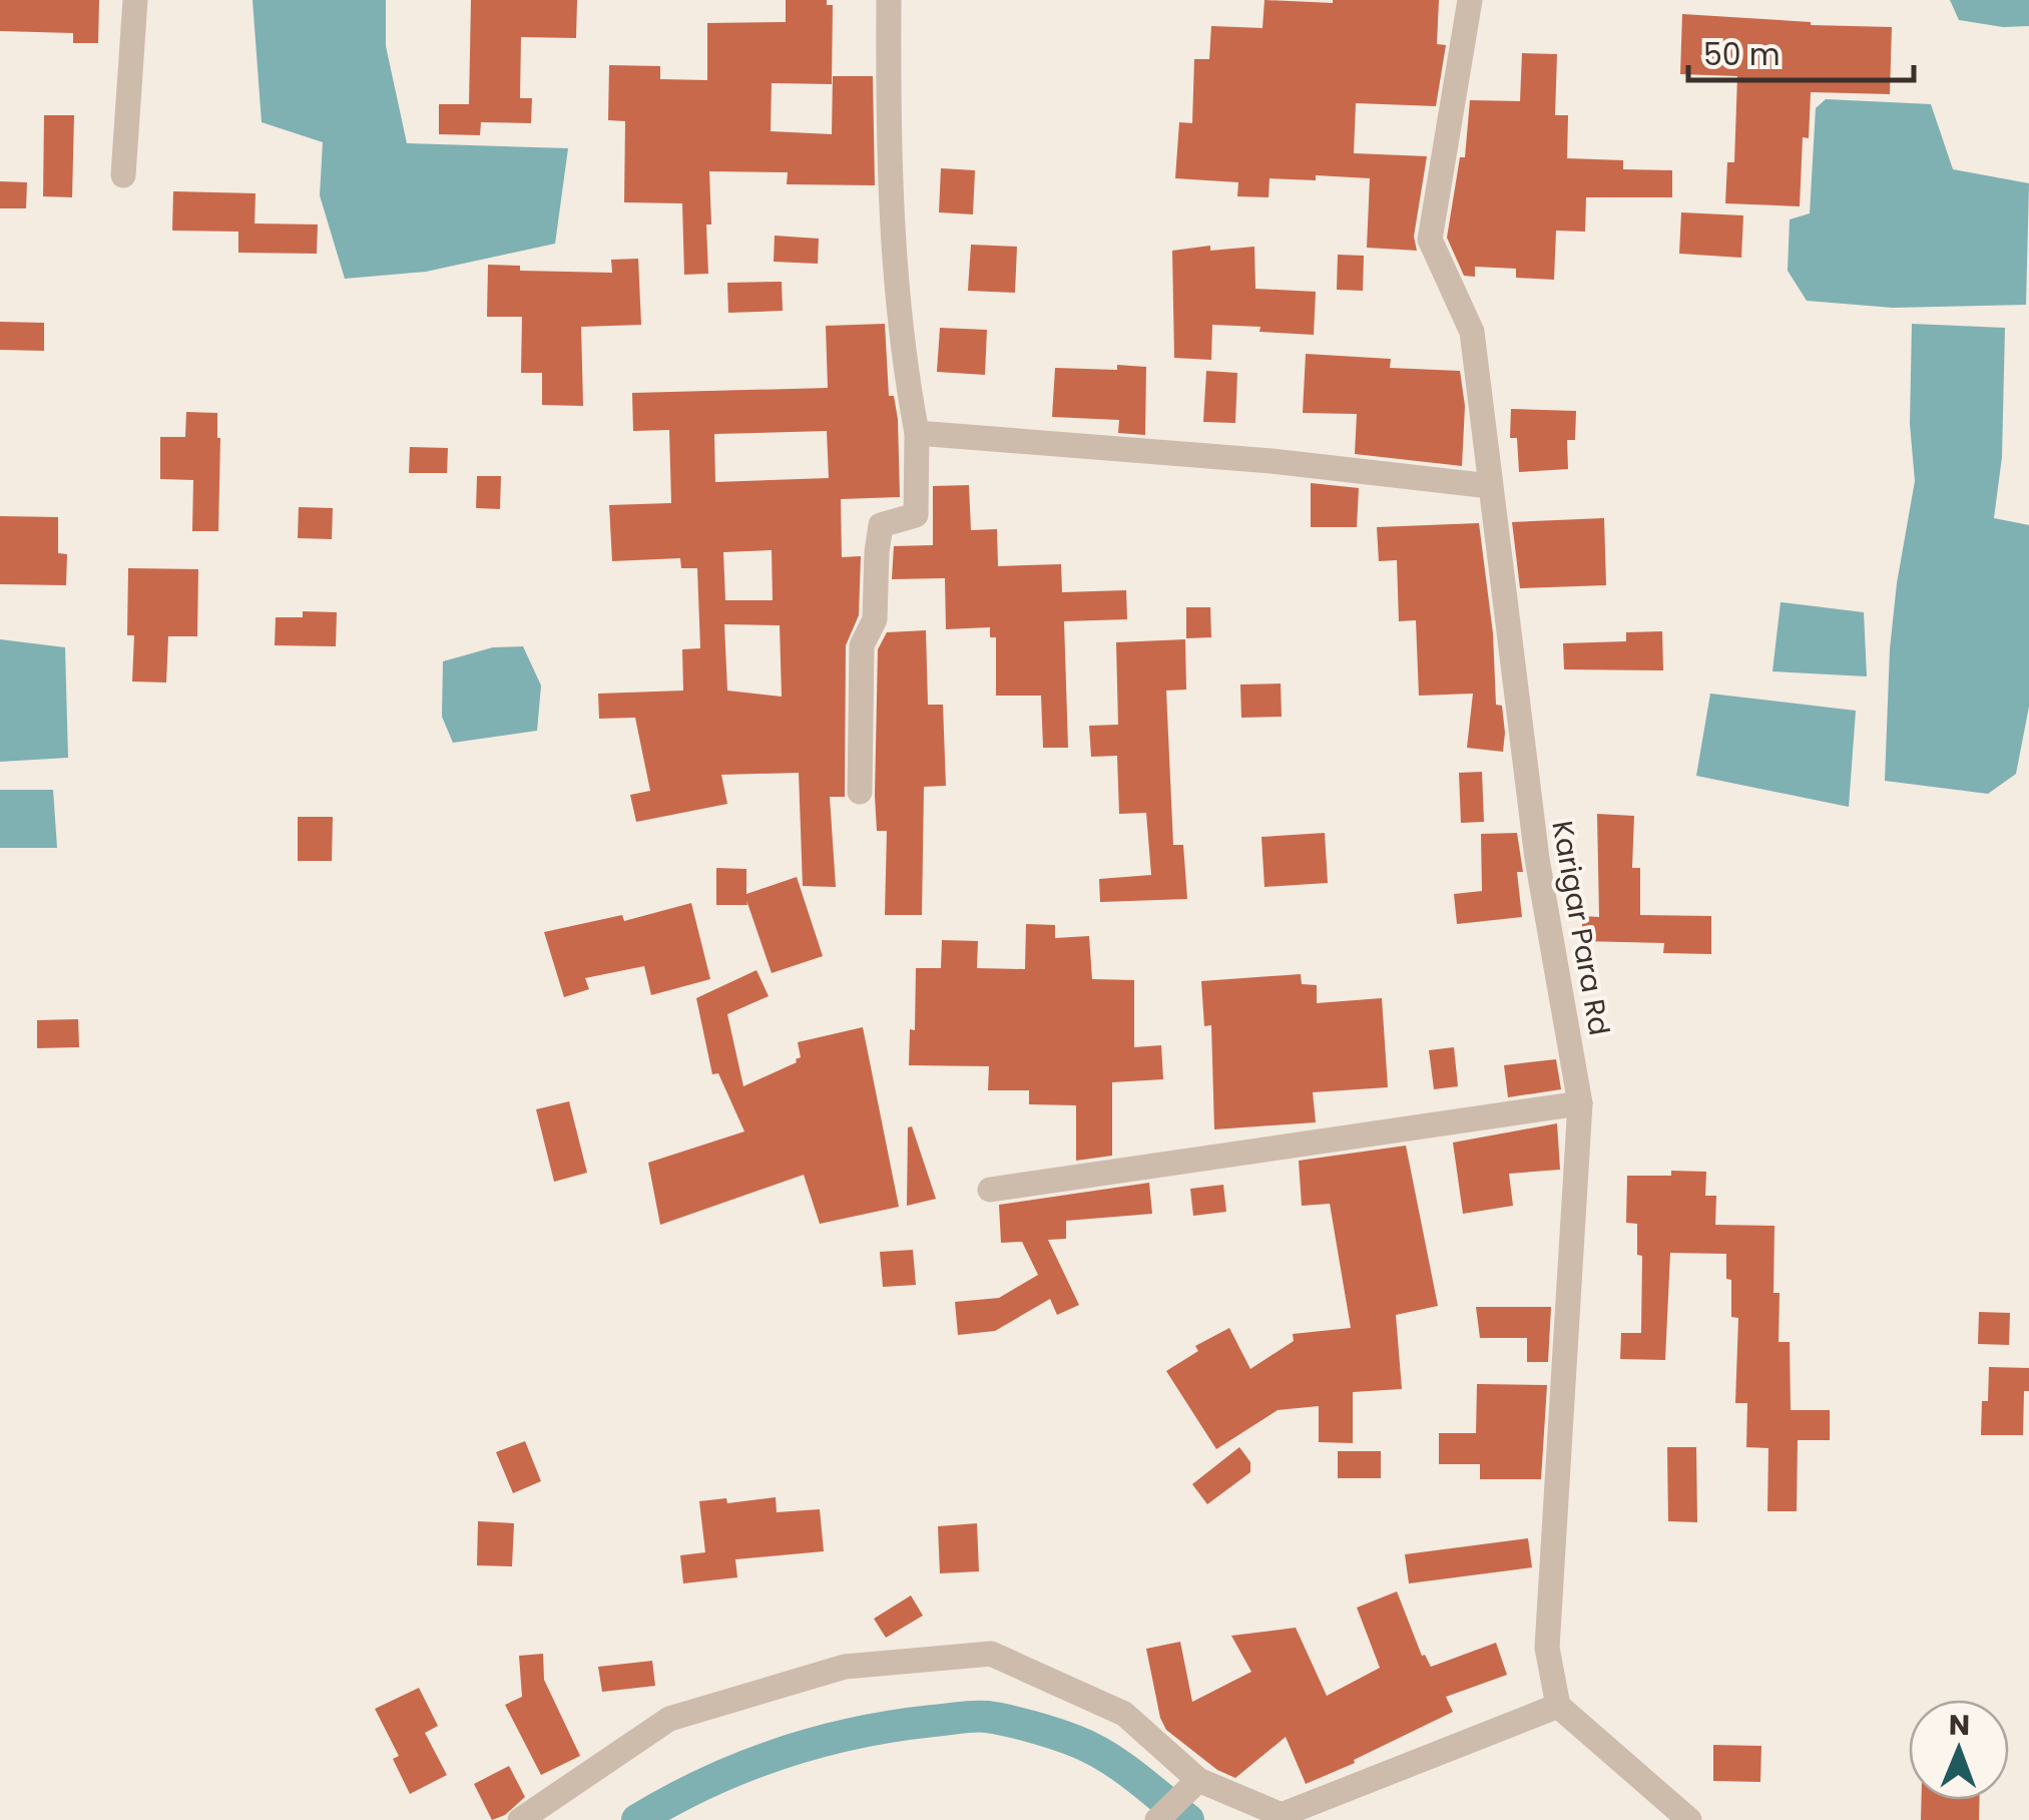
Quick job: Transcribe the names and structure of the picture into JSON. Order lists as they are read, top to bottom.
{
  "streets": {
    "street": ["Karigar Para Rd"]
  },
  "scale_bar": "50 m",
  "north": "top"
}
